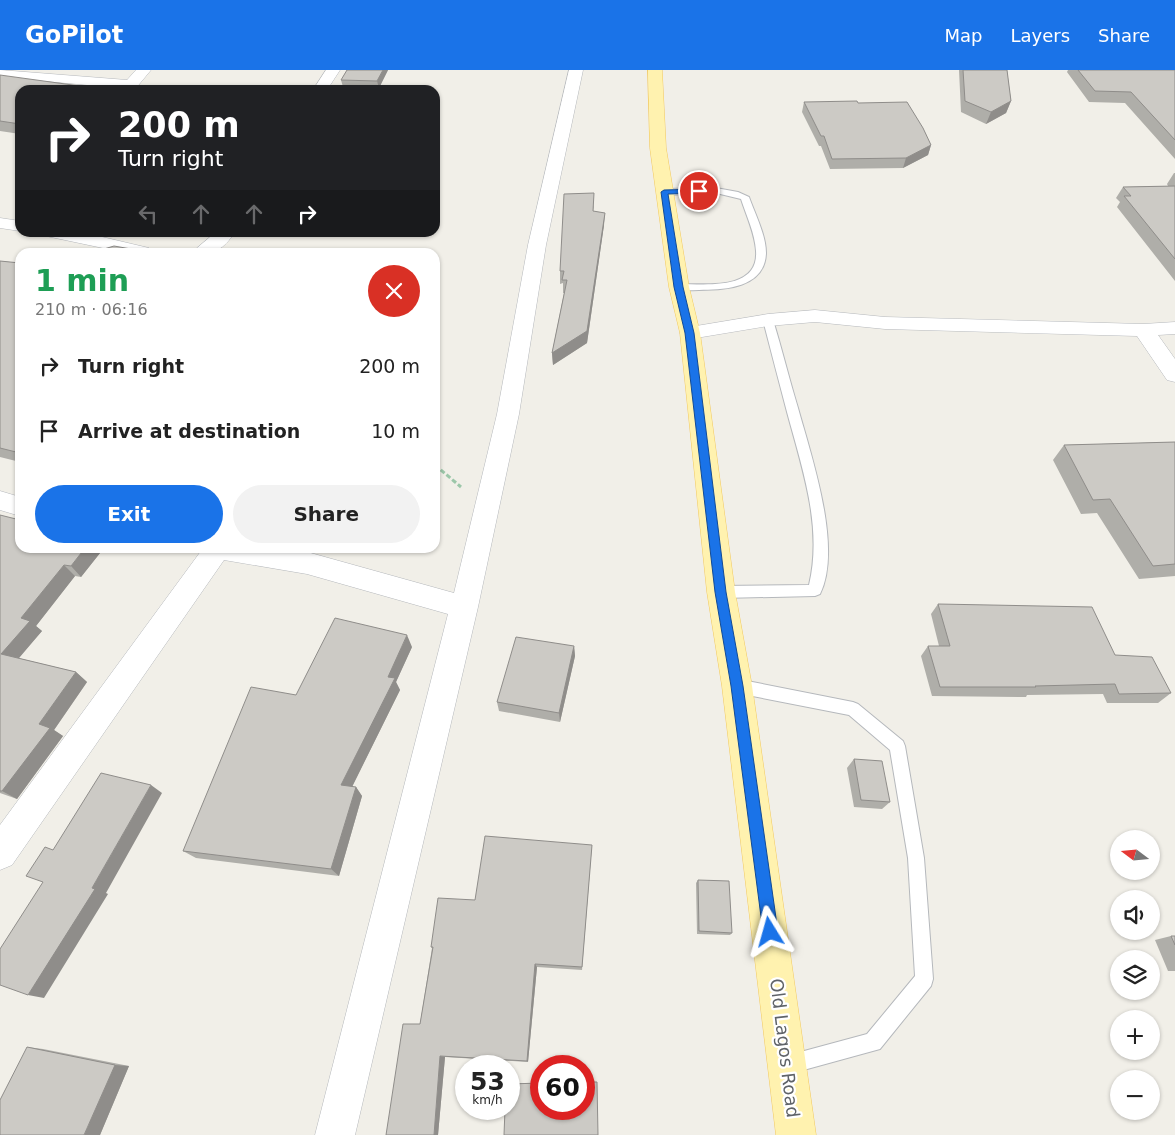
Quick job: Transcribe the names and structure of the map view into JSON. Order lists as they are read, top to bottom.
{
  "streets": {
    "main road": ["Old Lagos Road"]
  },
  "north": "left",
  "page": {
    "header": "GoPilot",
    "nav": ["Map", "Layers", "Share"],
    "turn": ["200 m", "Turn right"],
    "heading": ["1 min", "210 m · 06:16"],
    "list": [
      {
        "name": "Turn right",
        "value": "200 m"
      },
      {
        "name": "Arrive at destination",
        "value": "10 m"
      }
    ],
    "buttons": ["Exit", "Share"],
    "map_buttons": ["+", "−"],
    "speed": "53 km/h",
    "limit": "60"
  }
}
